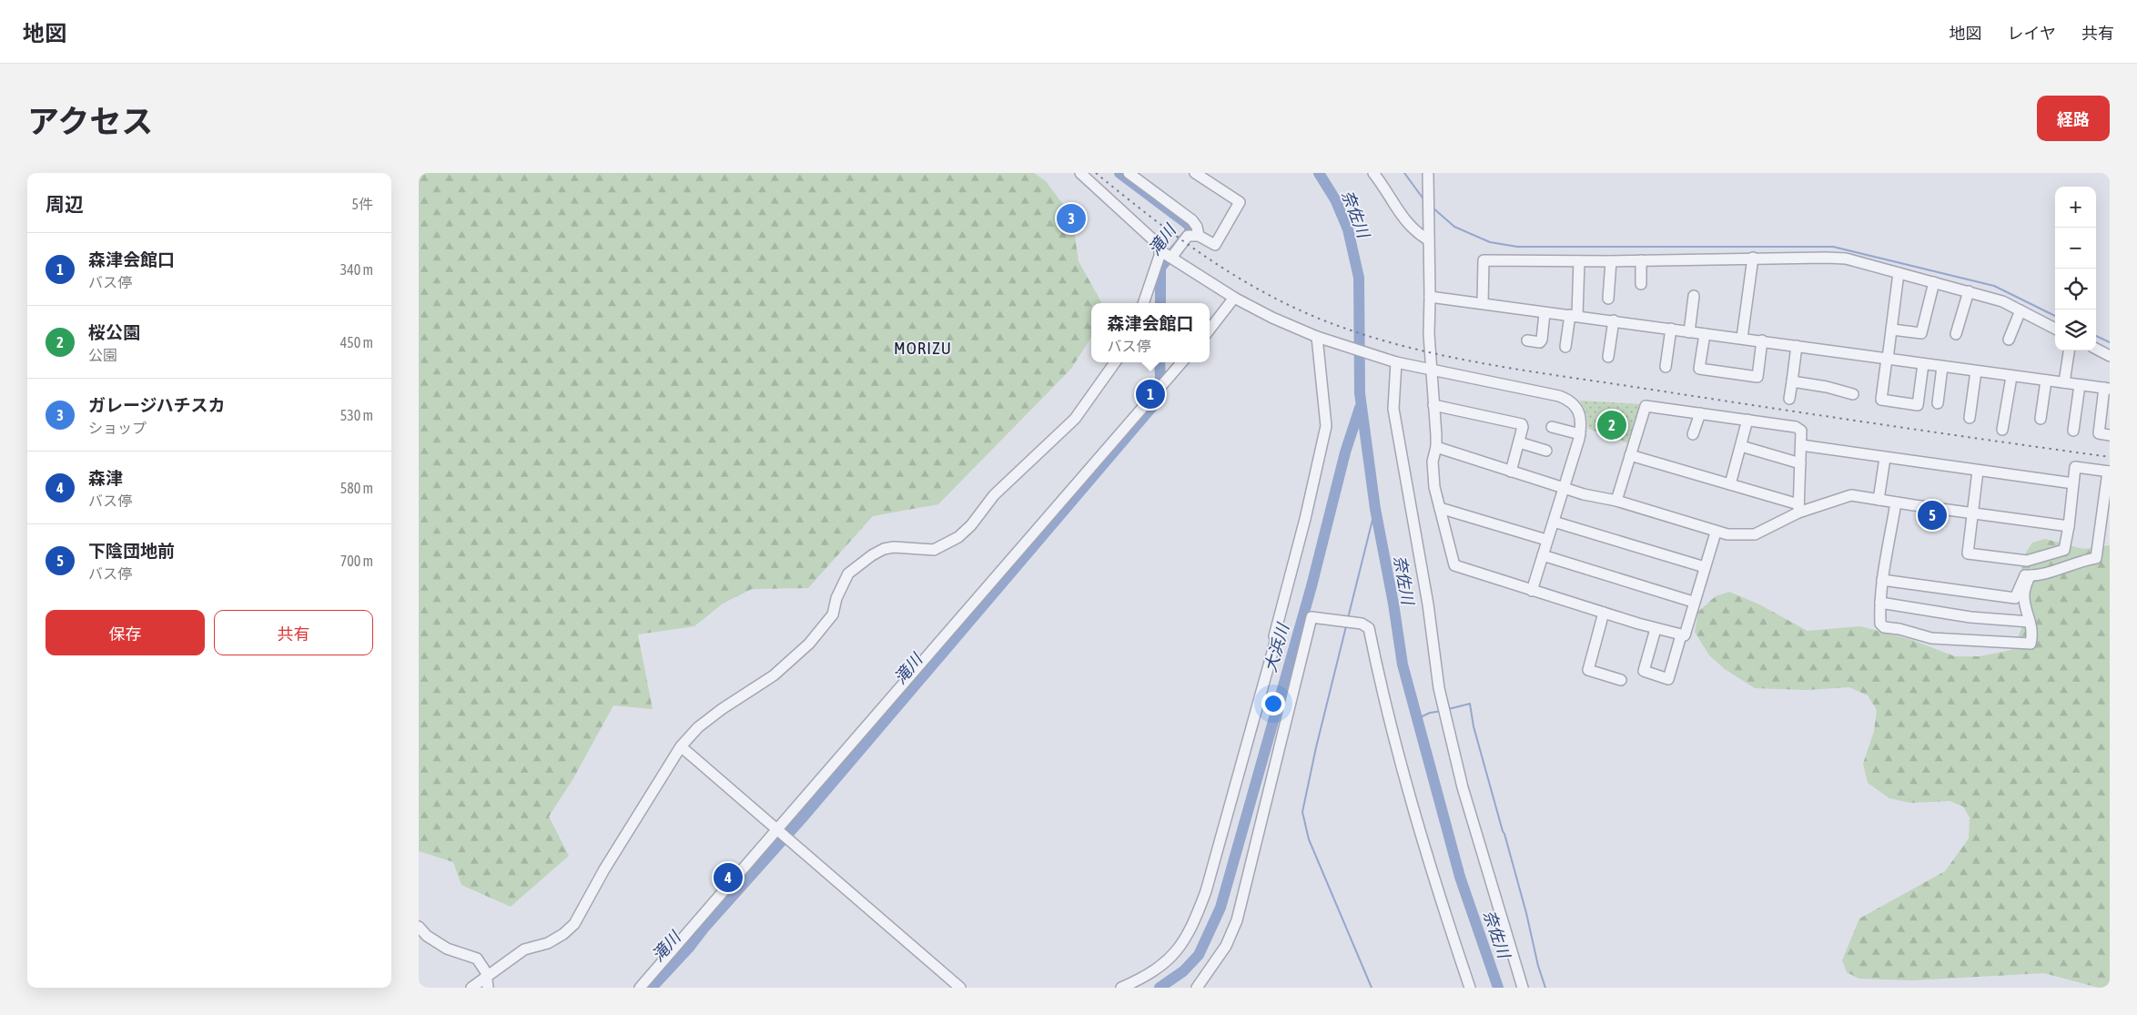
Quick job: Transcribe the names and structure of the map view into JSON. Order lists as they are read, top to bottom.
{
  "districts": ["MORIZU"],
  "water": ["奈佐川", "滝川", "大浜川"],
  "page": {
    "header": "地図",
    "nav": ["地図", "レイヤ", "共有"],
    "title": "アクセス",
    "buttons": [
      "経路",
      ["保存", "共有"]
    ],
    "heading": ["周辺", "5件"],
    "map_buttons": ["+", "−"],
    "pins": [
      "3",
      "1",
      "2",
      "5",
      "4"
    ],
    "list": [
      {
        "mark": "1",
        "name": "森津会館口",
        "note": "バス停",
        "value": "340 m"
      },
      {
        "mark": "2",
        "name": "桜公園",
        "note": "公園",
        "value": "450 m"
      },
      {
        "mark": "3",
        "name": "ガレージハチスカ",
        "note": "ショップ",
        "value": "530 m"
      },
      {
        "mark": "4",
        "name": "森津",
        "note": "バス停",
        "value": "580 m"
      },
      {
        "mark": "5",
        "name": "下陰団地前",
        "note": "バス停",
        "value": "700 m"
      }
    ],
    "popup": ["森津会館口", "バス停"]
  }
}
